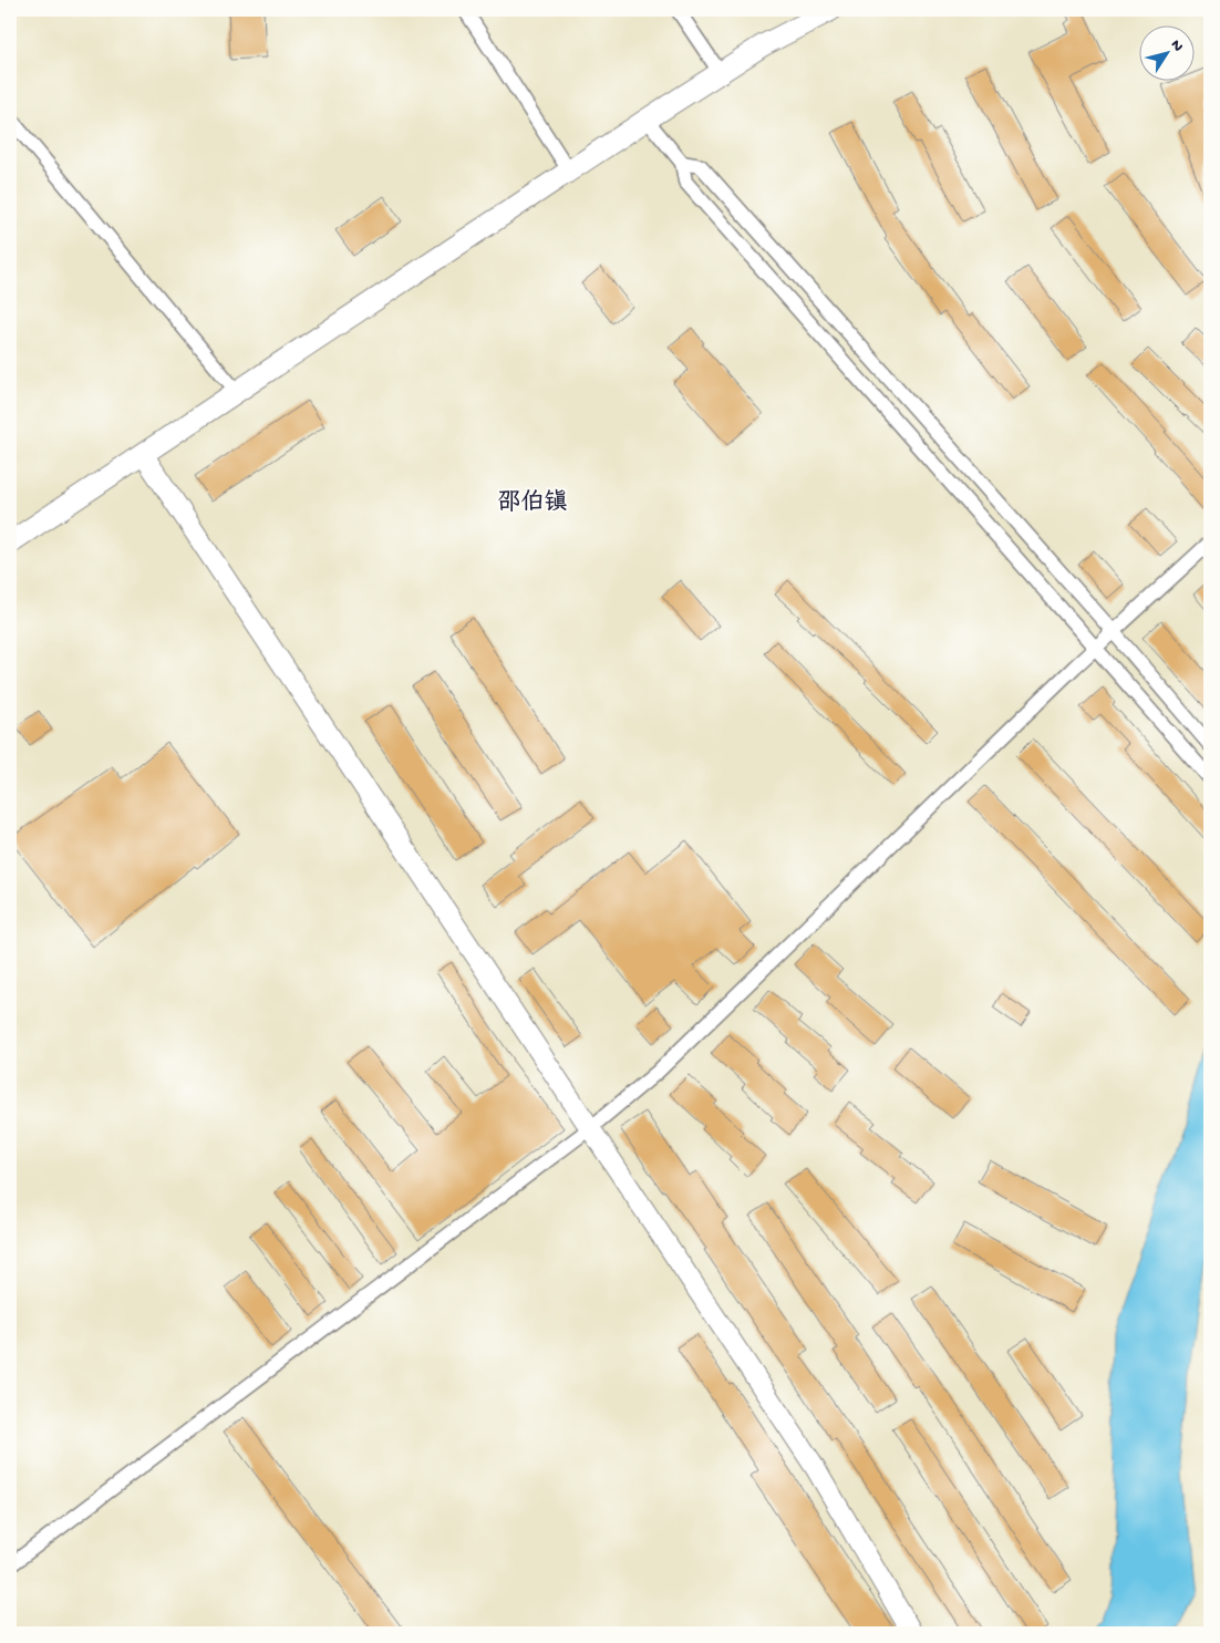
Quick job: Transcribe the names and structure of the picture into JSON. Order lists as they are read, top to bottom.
{
  "districts": ["邵伯镇"],
  "north": "top right"
}
